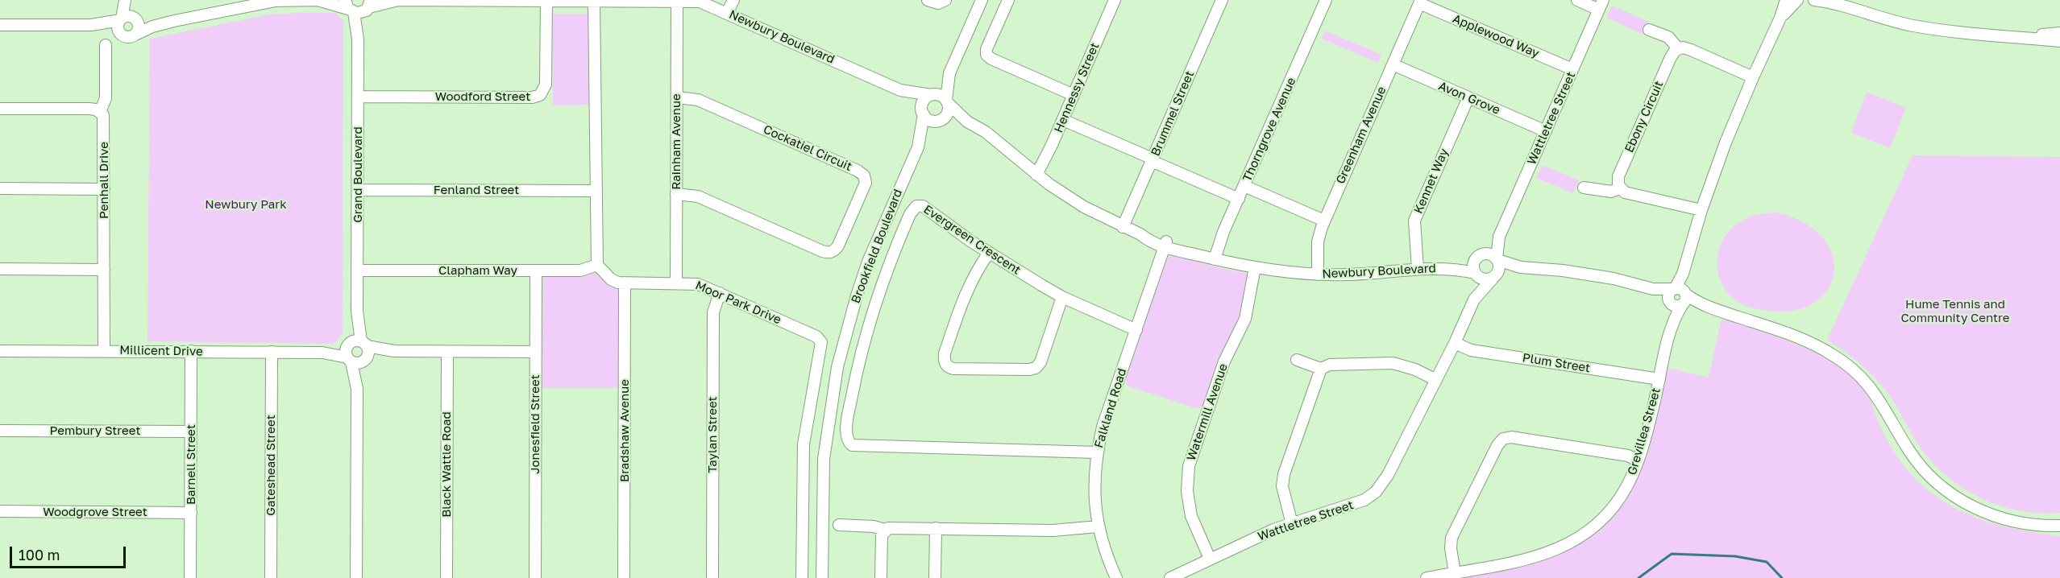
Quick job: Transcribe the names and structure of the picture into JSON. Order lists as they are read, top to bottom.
{
  "streets": {
    "street": [
      "Applewood Way",
      "Newbury Boulevard",
      "Hennessy Street",
      "Woodford Street",
      "Avon Grove",
      "Brummel Street",
      "Ebony Circuit",
      "Wattletree Street",
      "Thorngrove Avenue",
      "Greenham Avenue",
      "Rainham Avenue",
      "Cockatiel Circuit",
      "Grand Boulevard",
      "Penhall Drive",
      "Kennet Way",
      "Fenland Street",
      "Evergreen Crescent",
      "Brookfield Boulevard",
      "Clapham Way",
      "Moor Park Drive",
      "Millicent Drive",
      "Plum Street",
      "Falkland Road",
      "Watermill Avenue",
      "Jonesfield Street",
      "Pembury Street",
      "Bradshaw Avenue",
      "Grevillea Street",
      "Taylan Street",
      "Barnell Street",
      "Black Wattle Road",
      "Gateshead Street",
      "Woodgrove Street"
    ]
  },
  "crossings": [
    ["Applewood Way", "Wattletree Street"],
    ["Applewood Way", "Greenham Avenue"],
    ["Newbury Boulevard", "Hennessy Street"],
    ["Newbury Boulevard", "Woodford Street"],
    ["Newbury Boulevard", "Brummel Street"],
    ["Newbury Boulevard", "Wattletree Street"],
    ["Newbury Boulevard", "Thorngrove Avenue"],
    ["Newbury Boulevard", "Greenham Avenue"],
    ["Newbury Boulevard", "Rainham Avenue"],
    ["Newbury Boulevard", "Grand Boulevard"],
    ["Newbury Boulevard", "Kennet Way"],
    ["Newbury Boulevard", "Brookfield Boulevard"],
    ["Newbury Boulevard", "Falkland Road"],
    ["Newbury Boulevard", "Watermill Avenue"],
    ["Woodford Street", "Grand Boulevard"],
    ["Avon Grove", "Wattletree Street"],
    ["Avon Grove", "Greenham Avenue"],
    ["Avon Grove", "Kennet Way"],
    ["Wattletree Street", "Plum Street"],
    ["Wattletree Street", "Watermill Avenue"],
    ["Rainham Avenue", "Cockatiel Circuit"],
    ["Rainham Avenue", "Moor Park Drive"],
    ["Grand Boulevard", "Fenland Street"],
    ["Grand Boulevard", "Clapham Way"],
    ["Grand Boulevard", "Millicent Drive"],
    ["Penhall Drive", "Millicent Drive"],
    ["Evergreen Crescent", "Falkland Road"],
    ["Clapham Way", "Moor Park Drive"],
    ["Clapham Way", "Jonesfield Street"],
    ["Moor Park Drive", "Bradshaw Avenue"],
    ["Moor Park Drive", "Taylan Street"],
    ["Millicent Drive", "Jonesfield Street"],
    ["Millicent Drive", "Barnell Street"],
    ["Millicent Drive", "Black Wattle Road"],
    ["Millicent Drive", "Gateshead Street"],
    ["Plum Street", "Grevillea Street"],
    ["Pembury Street", "Barnell Street"],
    ["Barnell Street", "Woodgrove Street"]
  ],
  "parks": ["Newbury Park", "Hume Tennis and Community Centre"],
  "scale_bar": "100 m"
}
